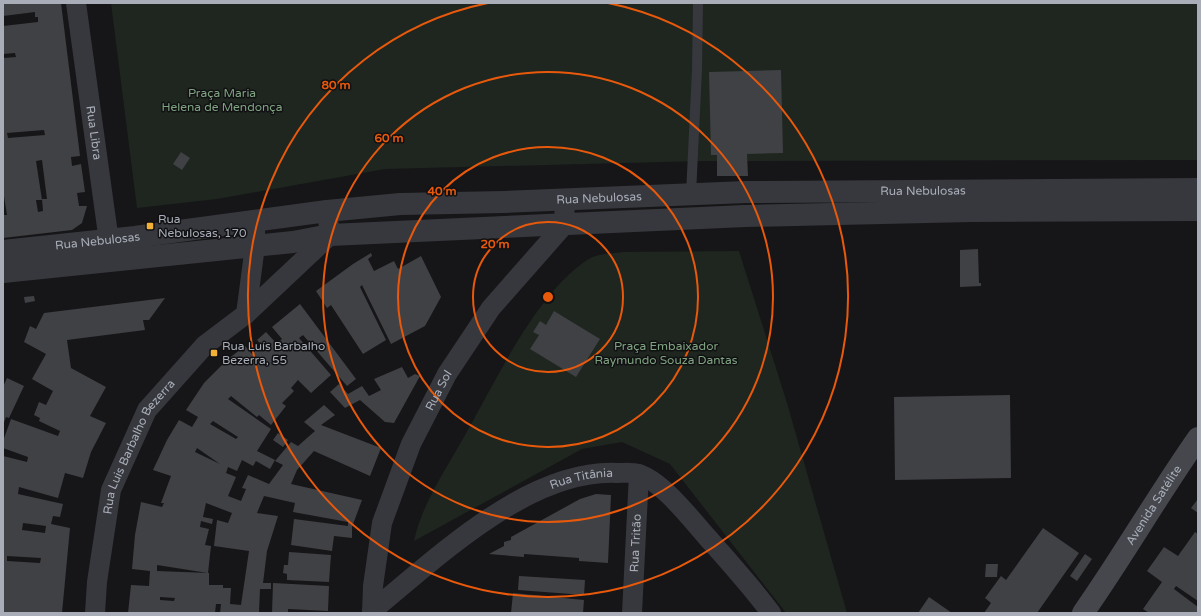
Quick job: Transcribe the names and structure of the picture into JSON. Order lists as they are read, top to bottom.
{
  "streets": {
    "main road": ["Avenida Satélite"],
    "street": [
      "Rua Libra",
      "Rua Nebulosas",
      "Rua Sol",
      "Rua Luis Barbalho Bezerra",
      "Rua Titânia",
      "Rua Tritão"
    ]
  },
  "crossings": [
    ["Rua Libra", "Rua Nebulosas"],
    ["Rua Nebulosas", "Rua Sol"],
    ["Rua Nebulosas", "Rua Luis Barbalho Bezerra"],
    ["Rua Sol", "Rua Titânia"],
    ["Rua Titânia", "Rua Tritão"]
  ],
  "parks": ["Praça Maria Helena de Mendonça", "Praça Embaixador Raymundo Souza Dantas"],
  "places": {
    "transit": ["Rua Nebulosas, 170", "Rua Luís Barbalho Bezerra, 55"]
  },
  "rings": [
    "80 m",
    "60 m",
    "40 m",
    "20 m"
  ]
}
